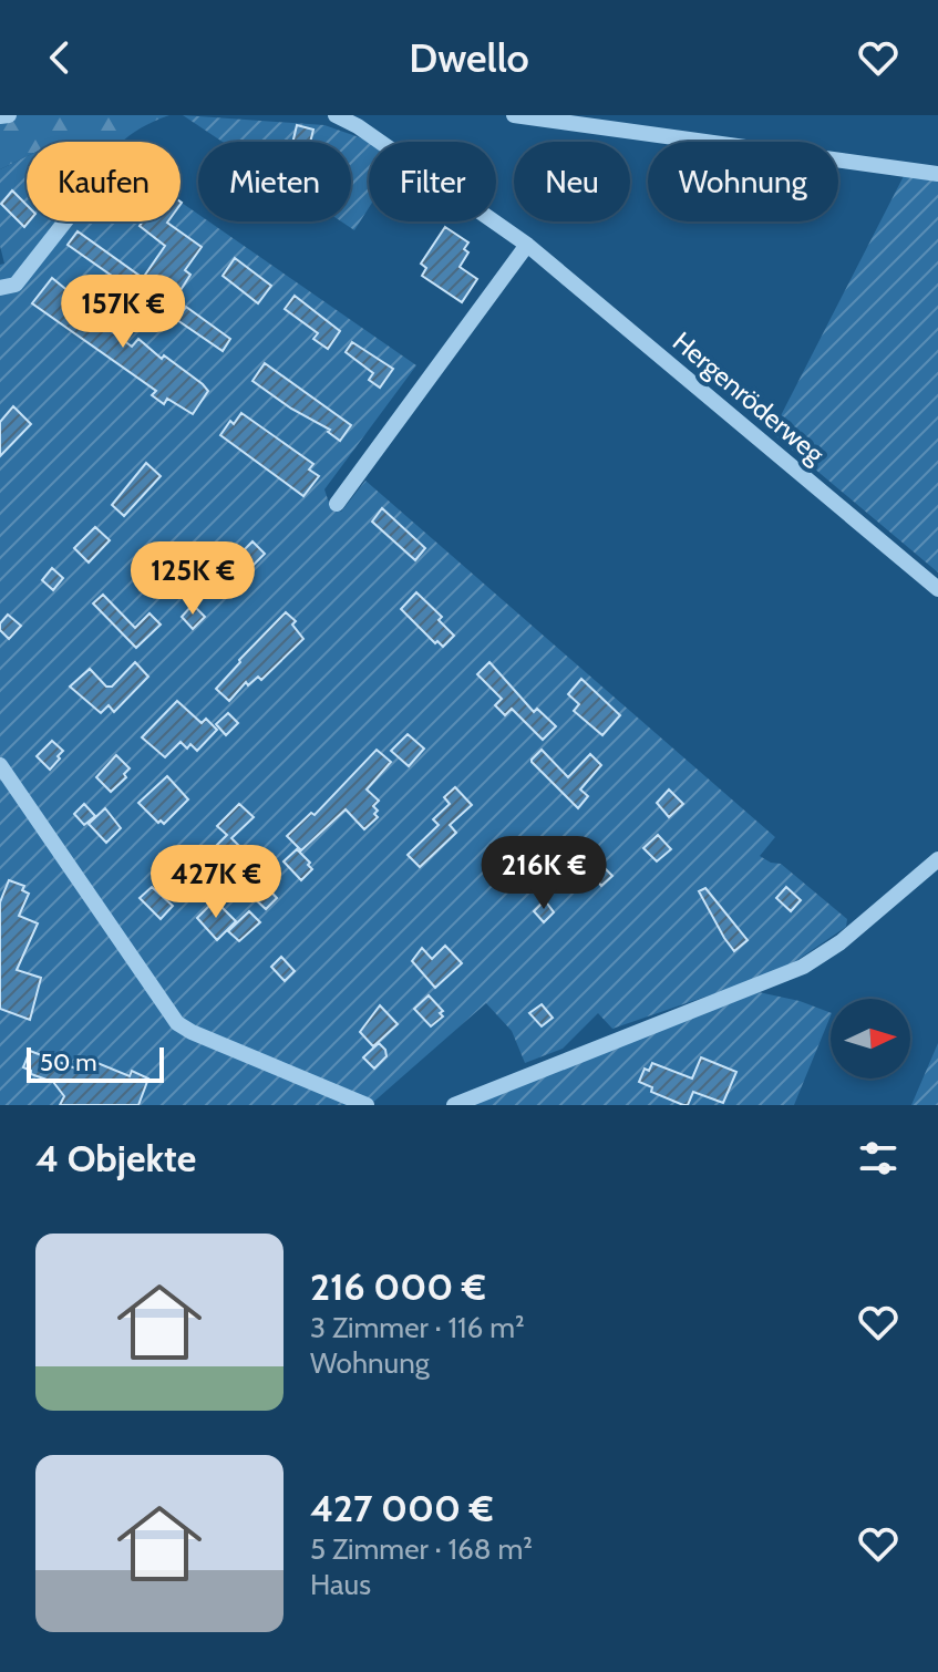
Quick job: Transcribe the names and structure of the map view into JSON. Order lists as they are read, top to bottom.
{
  "streets": {
    "street": ["Hergenröderweg"]
  },
  "scale_bar": "50 m",
  "north": "right",
  "page": {
    "header": "Dwello",
    "chip": [
      "Kaufen",
      "Mieten",
      "Filter",
      "Neu",
      "Wohnung"
    ],
    "price": [
      "157K €",
      "125K €",
      "216K €",
      "427K €"
    ],
    "scale": "50 m",
    "heading": "4 Objekte",
    "list": [
      {
        "name": "216 000 €",
        "note": "3 Zimmer · 116 m² · Wohnung"
      },
      {
        "name": "427 000 €",
        "note": "5 Zimmer · 168 m² · Haus"
      }
    ]
  }
}
